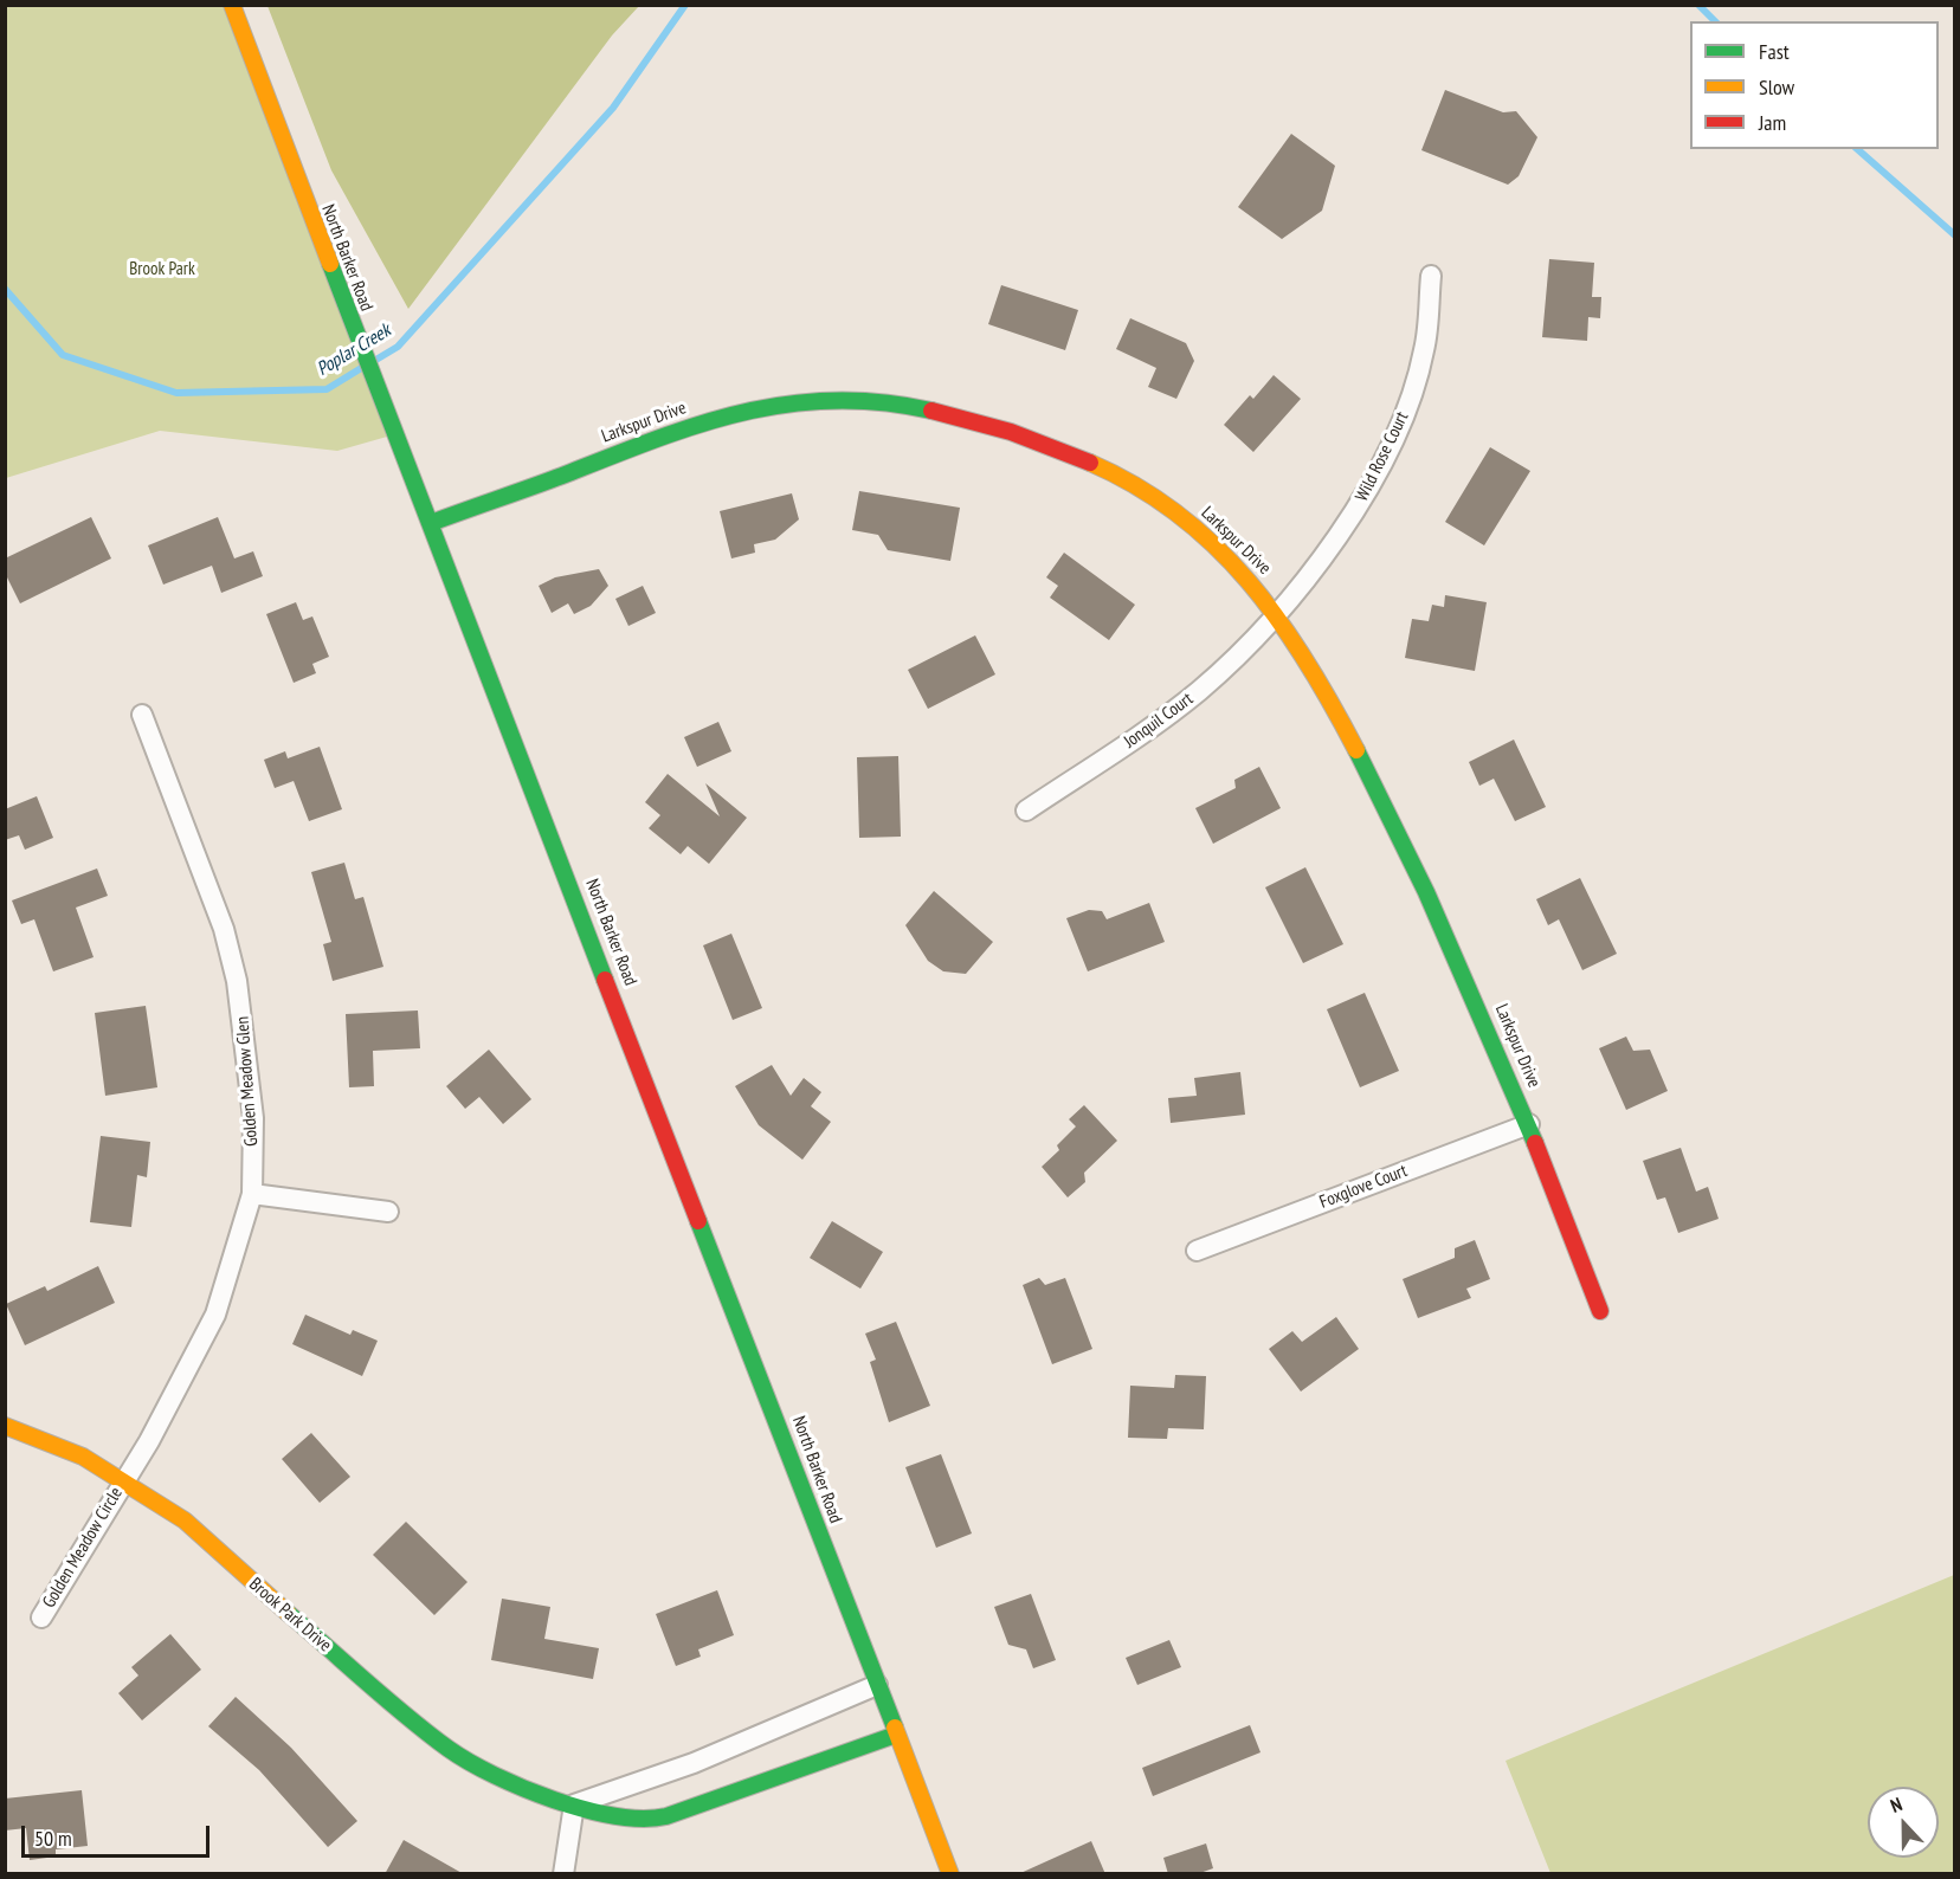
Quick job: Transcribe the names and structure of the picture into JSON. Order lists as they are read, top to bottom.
{
  "streets": {
    "street": [
      "North Barker Road",
      "Larkspur Drive",
      "Wild Rose Court",
      "Jonquil Court",
      "Golden Meadow Glen",
      "Foxglove Court",
      "Golden Meadow Circle",
      "Brook Park Drive"
    ]
  },
  "crossings": [
    ["North Barker Road", "Larkspur Drive"],
    ["North Barker Road", "Brook Park Drive"],
    ["Larkspur Drive", "Wild Rose Court"],
    ["Larkspur Drive", "Jonquil Court"],
    ["Larkspur Drive", "Foxglove Court"],
    ["Wild Rose Court", "Jonquil Court"],
    ["Golden Meadow Glen", "Golden Meadow Circle"],
    ["Golden Meadow Glen", "Brook Park Drive"],
    ["Golden Meadow Circle", "Brook Park Drive"]
  ],
  "water": ["Poplar Creek"],
  "parks": ["Brook Park"],
  "legend": ["Fast", "Slow", "Jam"],
  "scale_bar": "50 m",
  "north": "top"
}
